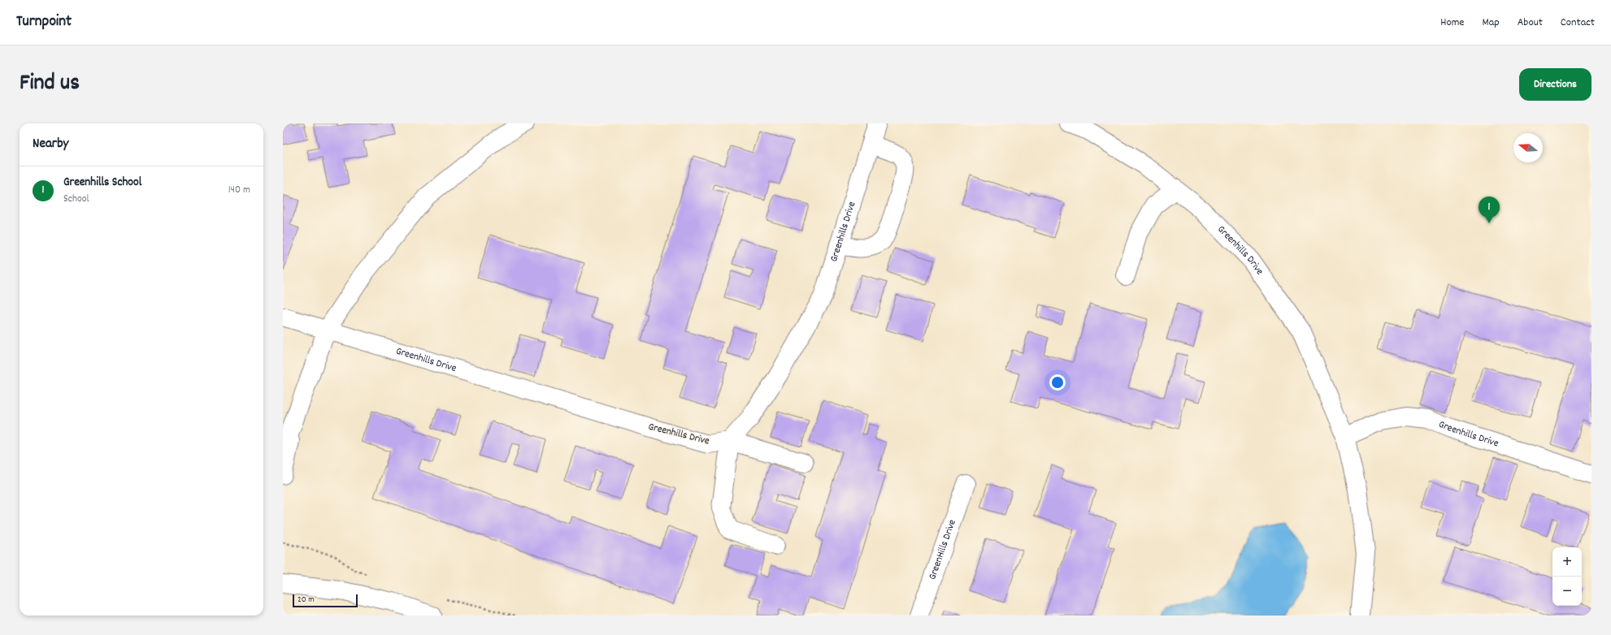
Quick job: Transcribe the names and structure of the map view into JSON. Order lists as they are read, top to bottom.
{
  "streets": {
    "street": ["Greenhills Drive", "GreenHills Drive"]
  },
  "scale_bar": "20 m",
  "north": "left",
  "page": {
    "header": "Turnpoint",
    "nav": [
      "Home",
      "Map",
      "About",
      "Contact"
    ],
    "title": "Find us",
    "buttons": "Directions",
    "heading": "Nearby",
    "list": [
      {
        "mark": "1",
        "name": "Greenhills School",
        "note": "School",
        "value": "140 m"
      }
    ],
    "pins": "1",
    "map_buttons": ["+", "−"],
    "scale": "20 m"
  }
}
